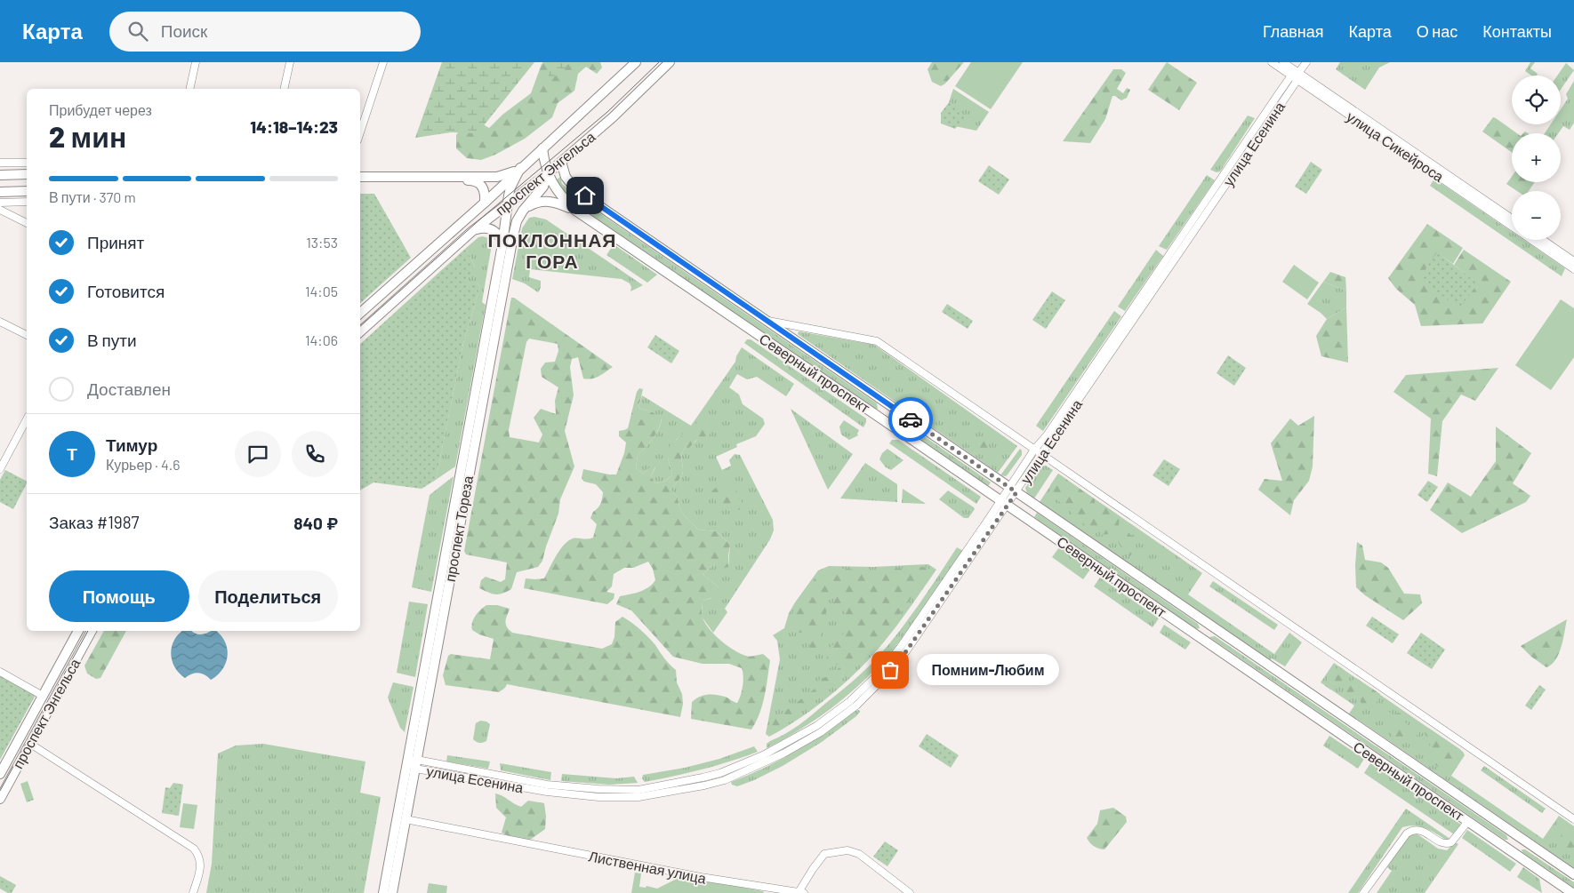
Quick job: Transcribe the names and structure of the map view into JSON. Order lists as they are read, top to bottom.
{
  "streets": {
    "main road": ["проспект Энгельса", "Северный проспект", "проспект Тореза"],
    "street": ["улица Есенина", "улица Сикейроса", "Лиственная улица"]
  },
  "crossings": [
    ["улица Есенина", "улица Сикейроса"],
    ["улица Есенина", "Северный проспект"],
    ["улица Есенина", "проспект Тореза"],
    ["проспект Энгельса", "Северный проспект"],
    ["проспект Энгельса", "проспект Тореза"],
    ["Северный проспект", "проспект Тореза"],
    ["проспект Тореза", "Лиственная улица"]
  ],
  "districts": ["ПОКЛОННАЯ ГОРА"],
  "places": ["Помним-Любим"],
  "page": {
    "header": "Карта",
    "search": "Поиск",
    "nav": [
      "Главная",
      "Карта",
      "О нас",
      "Контакты"
    ],
    "map_buttons": ["+", "−"],
    "heading": ["2 мин", "Прибудет через", "14:18–14:23"],
    "panel": [
      "Тимур",
      "Курьер · 4.6",
      "Заказ #1987",
      "840 ₽"
    ],
    "bar": "В пути · 370 m",
    "list": [
      ["Принят", "13:53"],
      ["Готовится", "14:05"],
      ["В пути", "14:06"],
      "Доставлен"
    ],
    "round": "Т",
    "buttons": ["Помощь", "Поделиться"],
    "bubble": "Помним-Любим"
  }
}
